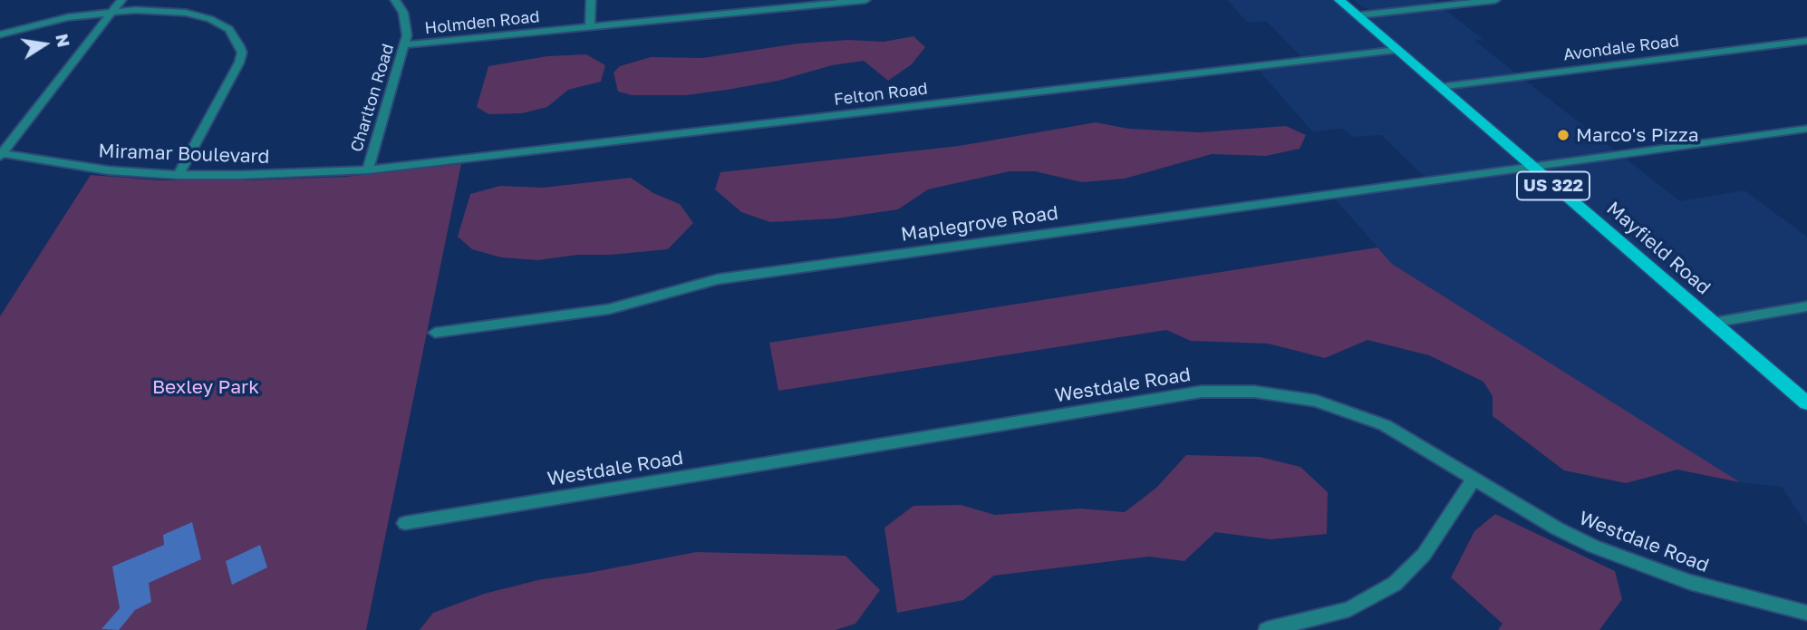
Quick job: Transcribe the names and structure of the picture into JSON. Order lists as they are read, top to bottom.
{
  "streets": {
    "main road": ["US 322", "Mayfield Road"],
    "street": [
      "Holmden Road",
      "Avondale Road",
      "Felton Road",
      "Charlton Road",
      "Miramar Boulevard",
      "Maplegrove Road",
      "Westdale Road"
    ]
  },
  "crossings": [
    ["Holmden Road", "Charlton Road"],
    ["Avondale Road", "Mayfield Road"],
    ["Felton Road", "Charlton Road"],
    ["Felton Road", "Miramar Boulevard"],
    ["Felton Road", "Mayfield Road"],
    ["Charlton Road", "Miramar Boulevard"],
    ["Maplegrove Road", "Mayfield Road"]
  ],
  "parks": ["Bexley Park"],
  "places": ["Marco's Pizza"],
  "north": "right"
}
